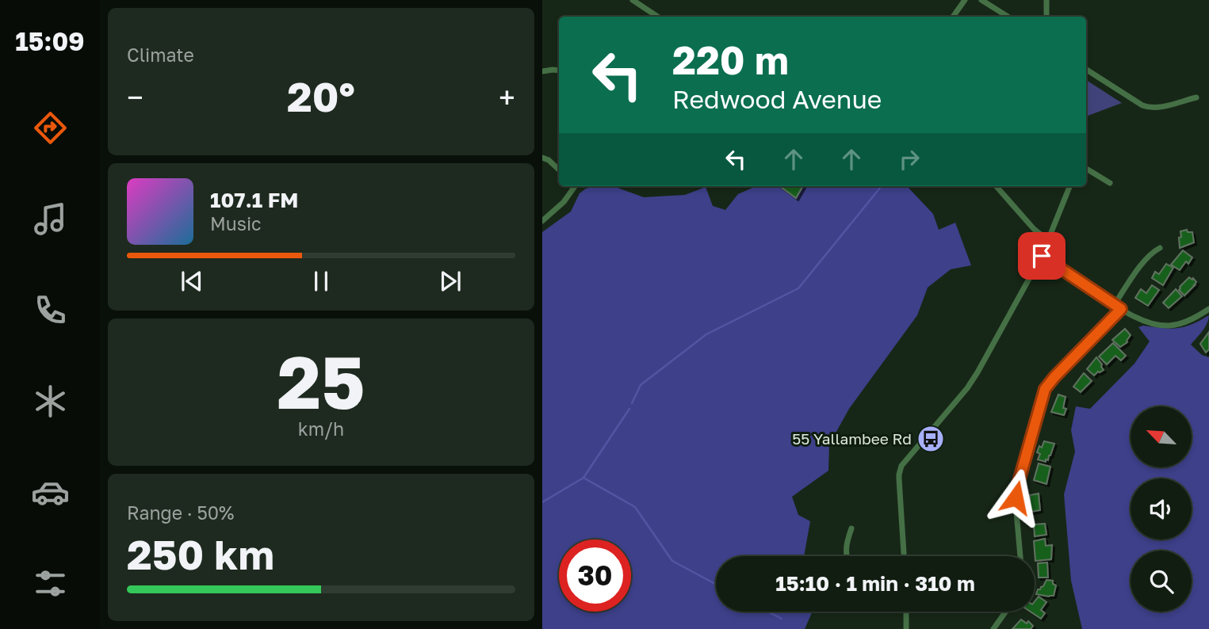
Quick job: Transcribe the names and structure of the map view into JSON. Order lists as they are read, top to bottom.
{
  "places": {
    "bus stop": ["55 Yallambee Rd"]
  },
  "north": "top left",
  "page": {
    "tabs": "15:09",
    "tile": [
      "Climate",
      ["25", "km/h"],
      ["Range · 50%", "250 km"]
    ],
    "turn": ["220 m", "Redwood Avenue"],
    "heat": ["−", "20°", "+"],
    "song": ["107.1 FM", "Music"],
    "limit": "30",
    "trip": "15:10 · 1 min · 310 m"
  }
}
